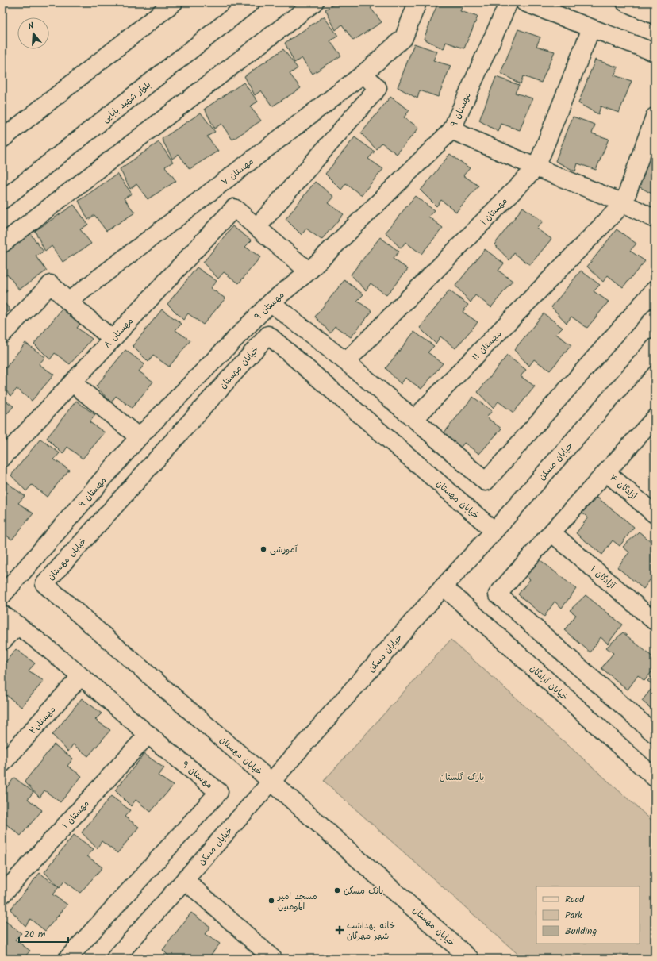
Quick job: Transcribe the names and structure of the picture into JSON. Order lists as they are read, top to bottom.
{
  "streets": {
    "street": [
      "بلوار شهید بابایی",
      "مهستان ۹",
      "مهستان ۷",
      "مهستان۱۰",
      "مهستان ۸",
      "مهستان ۱۱",
      "خیابان مهستان",
      "خیابان مسکن",
      "آزادگان ۴",
      "آزادگان ۱",
      "خیابان آزادگان",
      "مهستان۲",
      "مهستان ۱"
    ]
  },
  "crossings": [
    ["مهستان ۹", "مهستان۲"],
    ["مهستان ۹", "مهستان ۱"],
    ["خیابان مهستان", "خیابان مسکن"],
    ["خیابان مسکن", "خیابان آزادگان"]
  ],
  "parks": ["پارک گلستان"],
  "places": {
    "other": ["آموزشی", "بانک مسکن", "مسجد امیر المومنین"],
    "health": ["خانه بهداشت شهر مهرگان"]
  },
  "legend": ["Road", "Park", "Building"],
  "scale_bar": "20 m",
  "north": "top"
}
